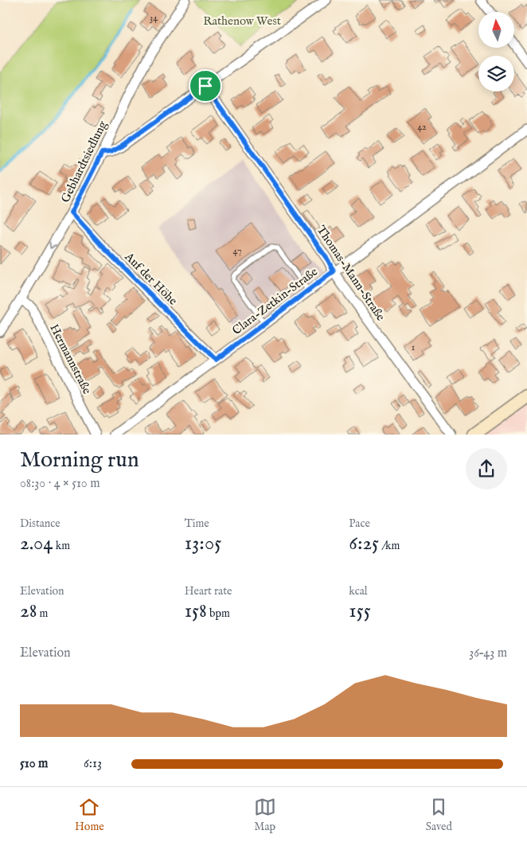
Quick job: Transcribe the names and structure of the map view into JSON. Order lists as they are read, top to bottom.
{
  "streets": {
    "street": [
      "Gebhardtsiedlung",
      "Thomas-Mann-Straße",
      "Auf der Höhe",
      "Clara-Zetkin-Straße",
      "Hermannstraße"
    ]
  },
  "crossings": [
    ["Gebhardtsiedlung", "Auf der Höhe"],
    ["Gebhardtsiedlung", "Hermannstraße"],
    ["Thomas-Mann-Straße", "Clara-Zetkin-Straße"],
    ["Auf der Höhe", "Clara-Zetkin-Straße"]
  ],
  "parks": ["Rathenow West"],
  "house_numbers": [
    "34",
    "42",
    "47",
    "1"
  ],
  "north": "top",
  "page": {
    "heading": ["Morning run", "08:30 · 4 × 510 m"],
    "stats": [
      ["Distance", "2.04 km"],
      ["Time", "13:05"],
      ["Pace", "6:25 /km"],
      ["Elevation", "28 m"],
      ["Heart rate", "158 bpm"],
      ["kcal", "155"]
    ],
    "chart": ["Elevation", "36–43 m"],
    "list": [
      {
        "name": "510 m",
        "note": "6:13"
      }
    ],
    "tabs": ["Home", "Map", "Saved"]
  }
}
